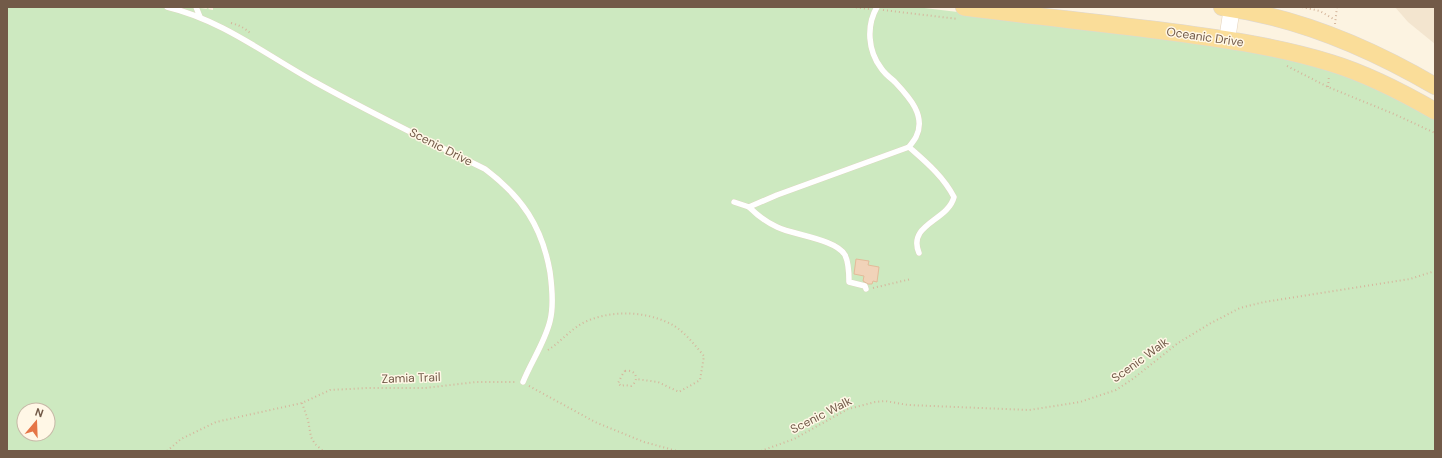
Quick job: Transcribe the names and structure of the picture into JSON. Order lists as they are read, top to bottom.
{
  "streets": {
    "main road": ["Oceanic Drive"],
    "lane": ["Scenic Drive"],
    "path": ["Scenic Walk", "Zamia Trail"]
  },
  "crossings": [
    ["Scenic Drive", "Zamia Trail"]
  ],
  "north": "top"
}
